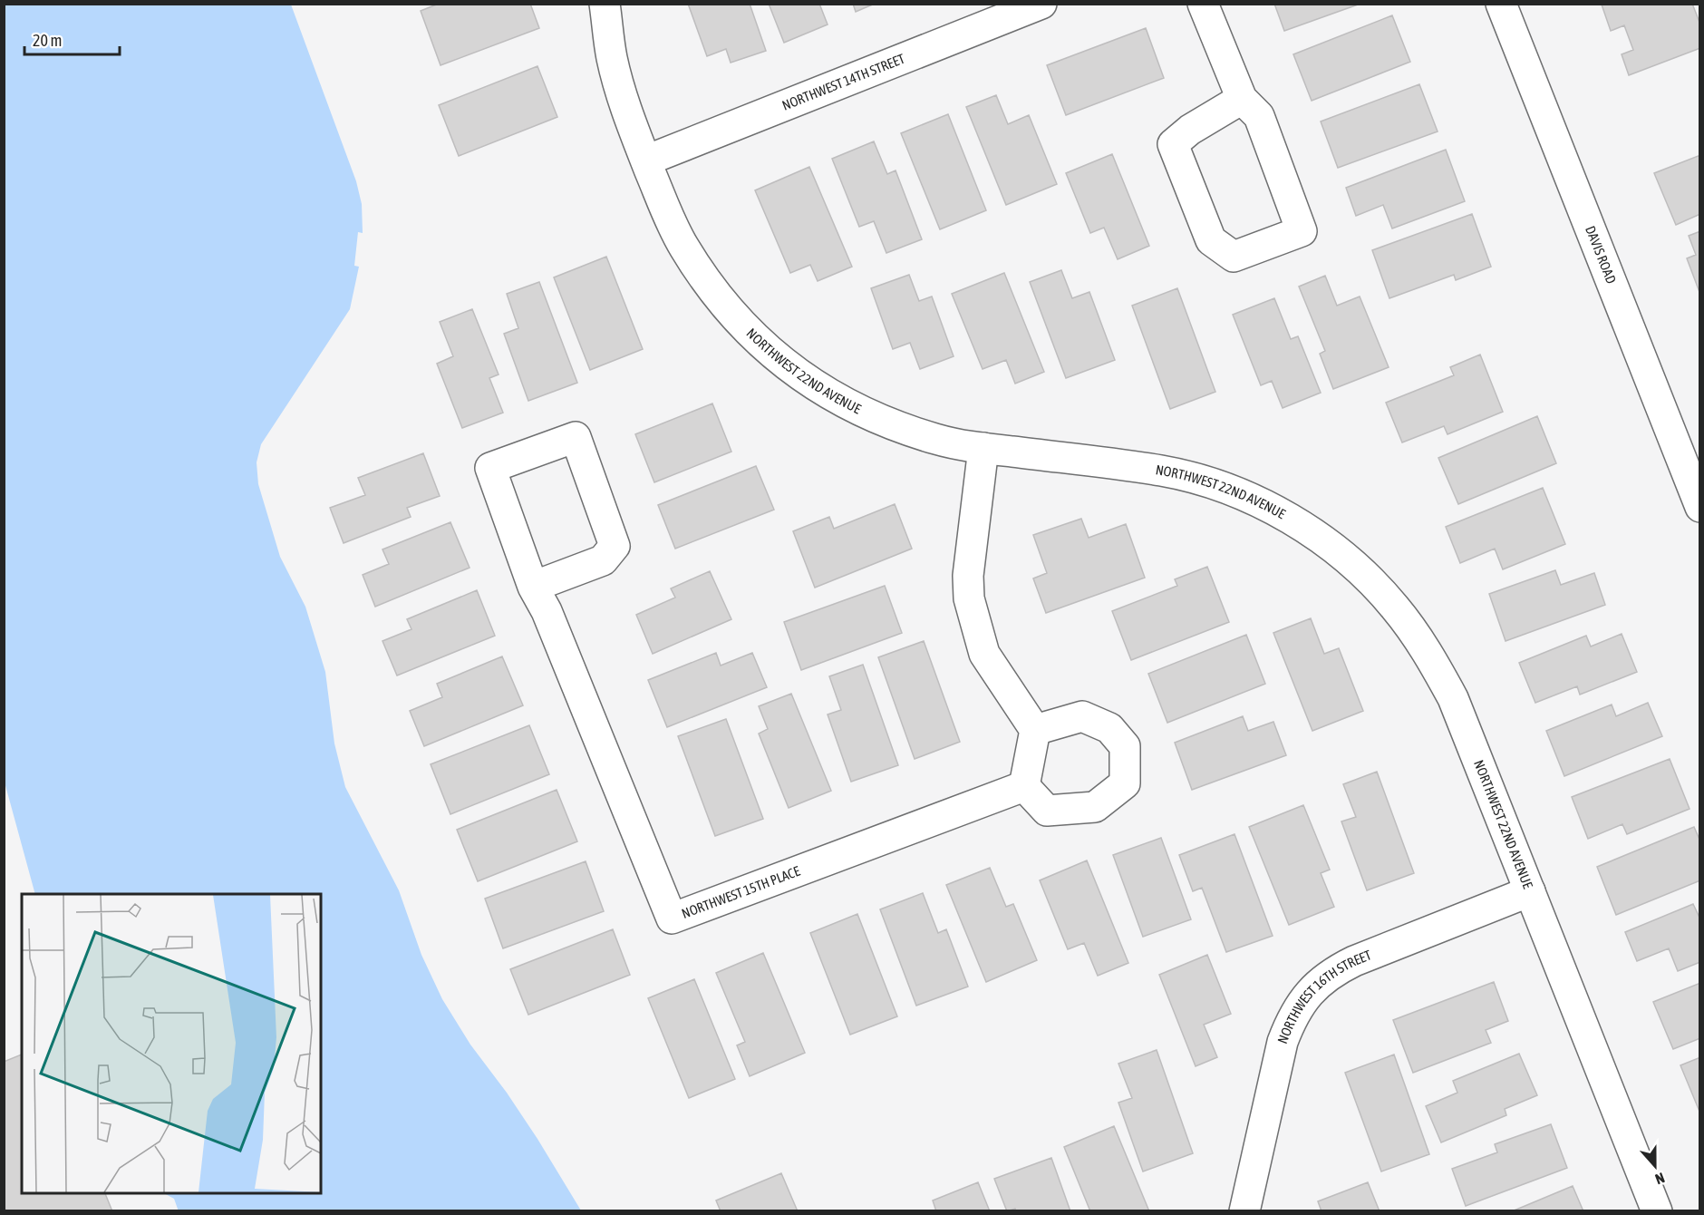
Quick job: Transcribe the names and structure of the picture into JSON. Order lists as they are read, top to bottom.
{
  "streets": {
    "street": [
      "NORTHWEST 14TH STREET",
      "DAVIS ROAD",
      "NORTHWEST 22ND AVENUE",
      "NORTHWEST 15TH PLACE",
      "NORTHWEST 16TH STREET"
    ]
  },
  "crossings": [
    ["NORTHWEST 14TH STREET", "NORTHWEST 22ND AVENUE"],
    ["NORTHWEST 22ND AVENUE", "NORTHWEST 16TH STREET"]
  ],
  "scale_bar": "20 m",
  "north": "bottom"
}
